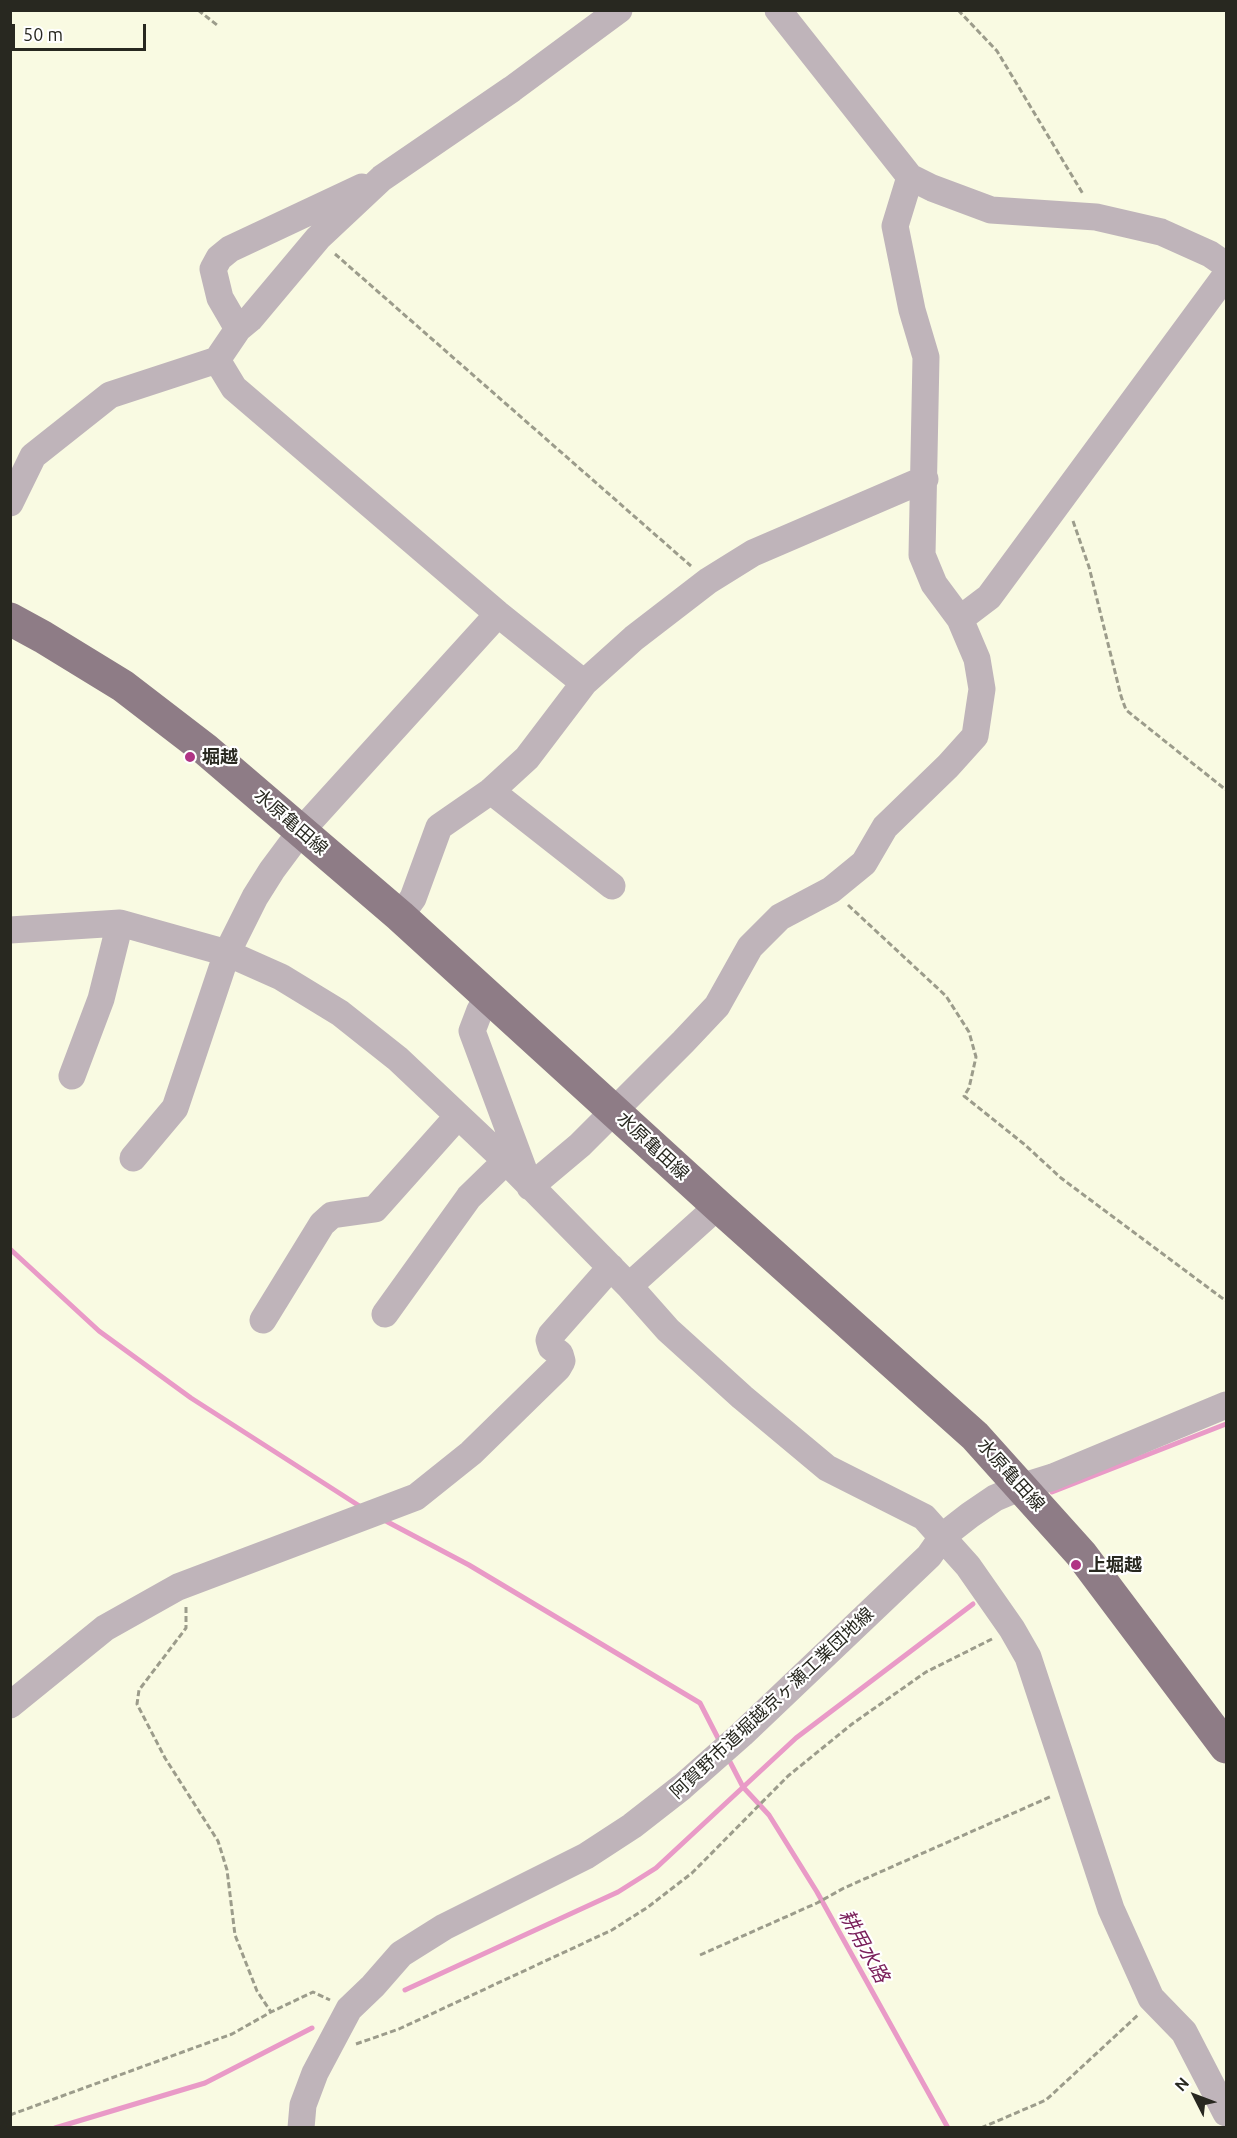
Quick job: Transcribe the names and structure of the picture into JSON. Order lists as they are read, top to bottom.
{
  "streets": {
    "main road": ["水原亀田線"],
    "street": ["阿賀野市道堀越京ヶ瀬工業団地線"]
  },
  "crossings": [
    ["水原亀田線", "阿賀野市道堀越京ヶ瀬工業団地線"]
  ],
  "water": ["耕用水路"],
  "places": ["堀越", "上堀越"],
  "scale_bar": "50 m",
  "north": "top left"
}
